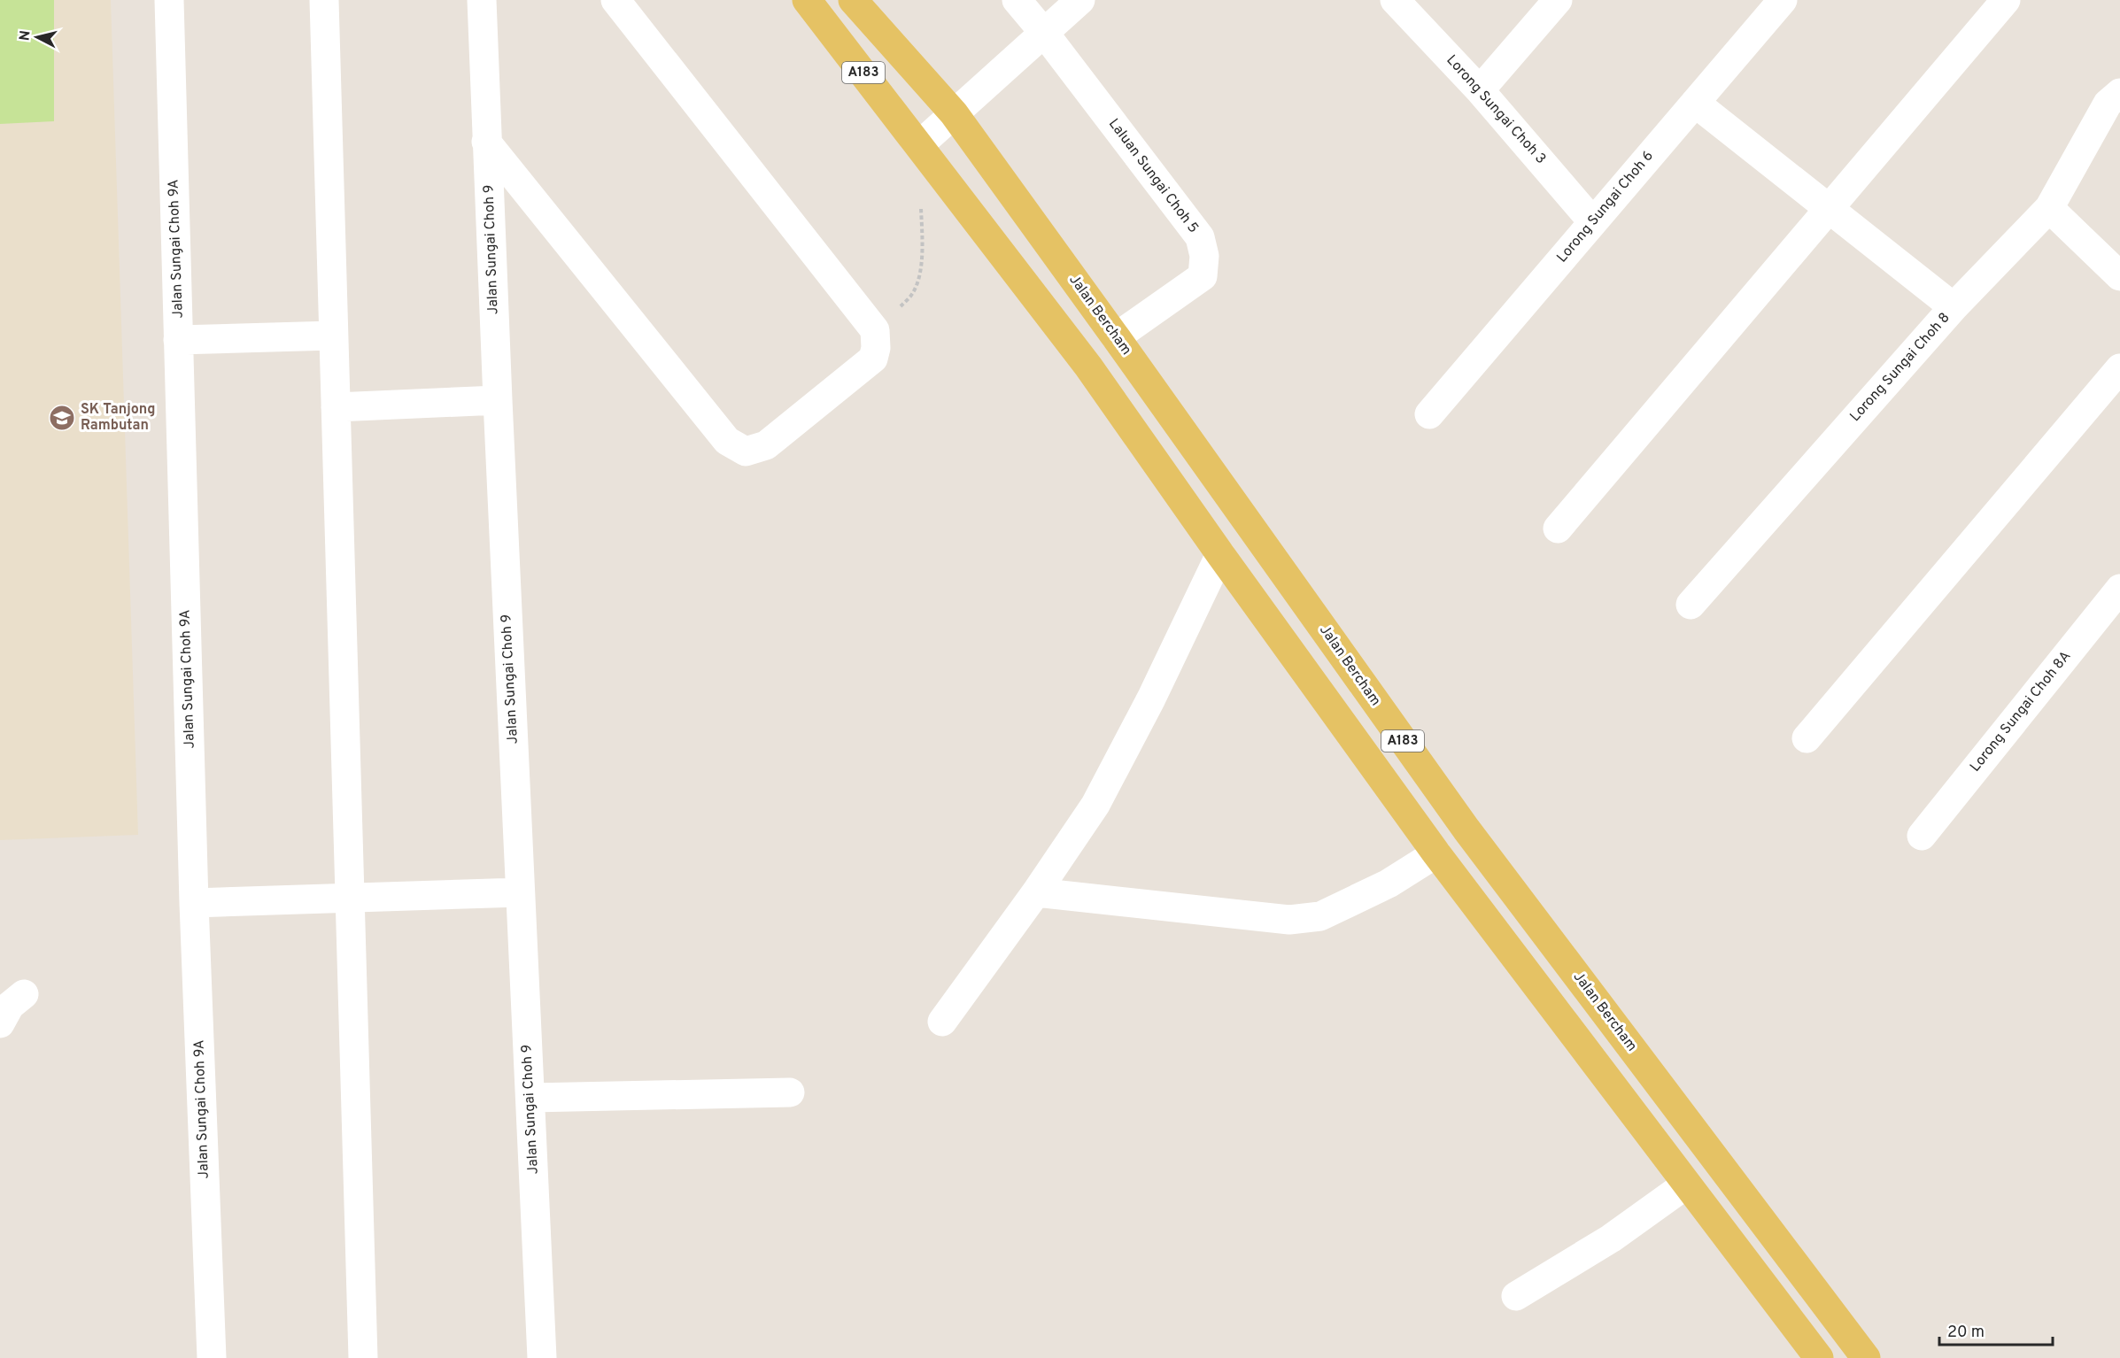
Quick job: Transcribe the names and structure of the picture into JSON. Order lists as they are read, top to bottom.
{
  "streets": {
    "main road": ["A183", "Jalan Bercham"],
    "street": [
      "Lorong Sungai Choh 3",
      "Laluan Sungai Choh 5",
      "Lorong Sungai Choh 6",
      "Jalan Sungai Choh 9A",
      "Jalan Sungai Choh 9",
      "Lorong Sungai Choh 8",
      "Lorong Sungai Choh 8A"
    ]
  },
  "crossings": [
    ["Lorong Sungai Choh 3", "Lorong Sungai Choh 6"],
    ["Laluan Sungai Choh 5", "Jalan Bercham"]
  ],
  "places": {
    "school or university": ["SK Tanjong Rambutan"]
  },
  "scale_bar": "20 m",
  "north": "left"
}
